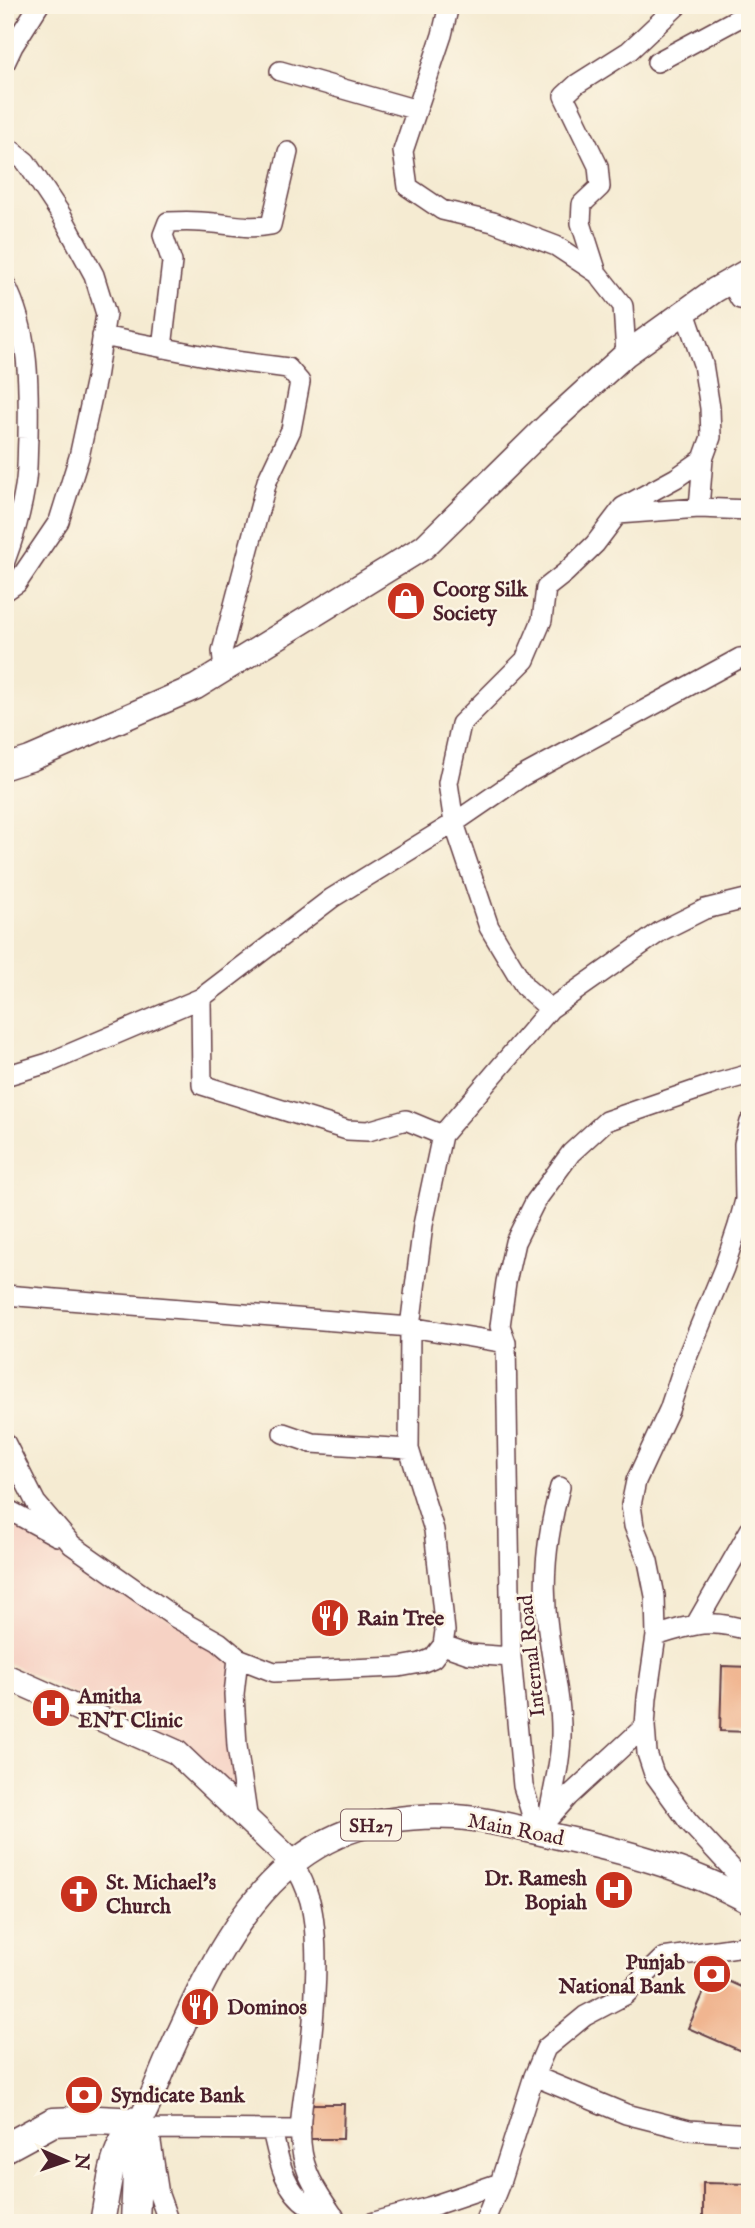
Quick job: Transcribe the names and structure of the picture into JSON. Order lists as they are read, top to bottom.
{
  "streets": {
    "main road": ["SH27", "Main Road"],
    "street": ["Internal Road"]
  },
  "crossings": [
    ["Internal Road", "Main Road"],
    ["SH27", "Main Road"]
  ],
  "places": {
    "shop": ["Coorg Silk Society"],
    "restaurant": ["Rain Tree", "Dominos"],
    "hospital": ["Amitha ENT Clinic", "Dr. Ramesh Bopiah"],
    "church": ["St. Michael's Church"],
    "bank": ["Punjab National Bank", "Syndicate Bank"]
  },
  "north": "right"
}
